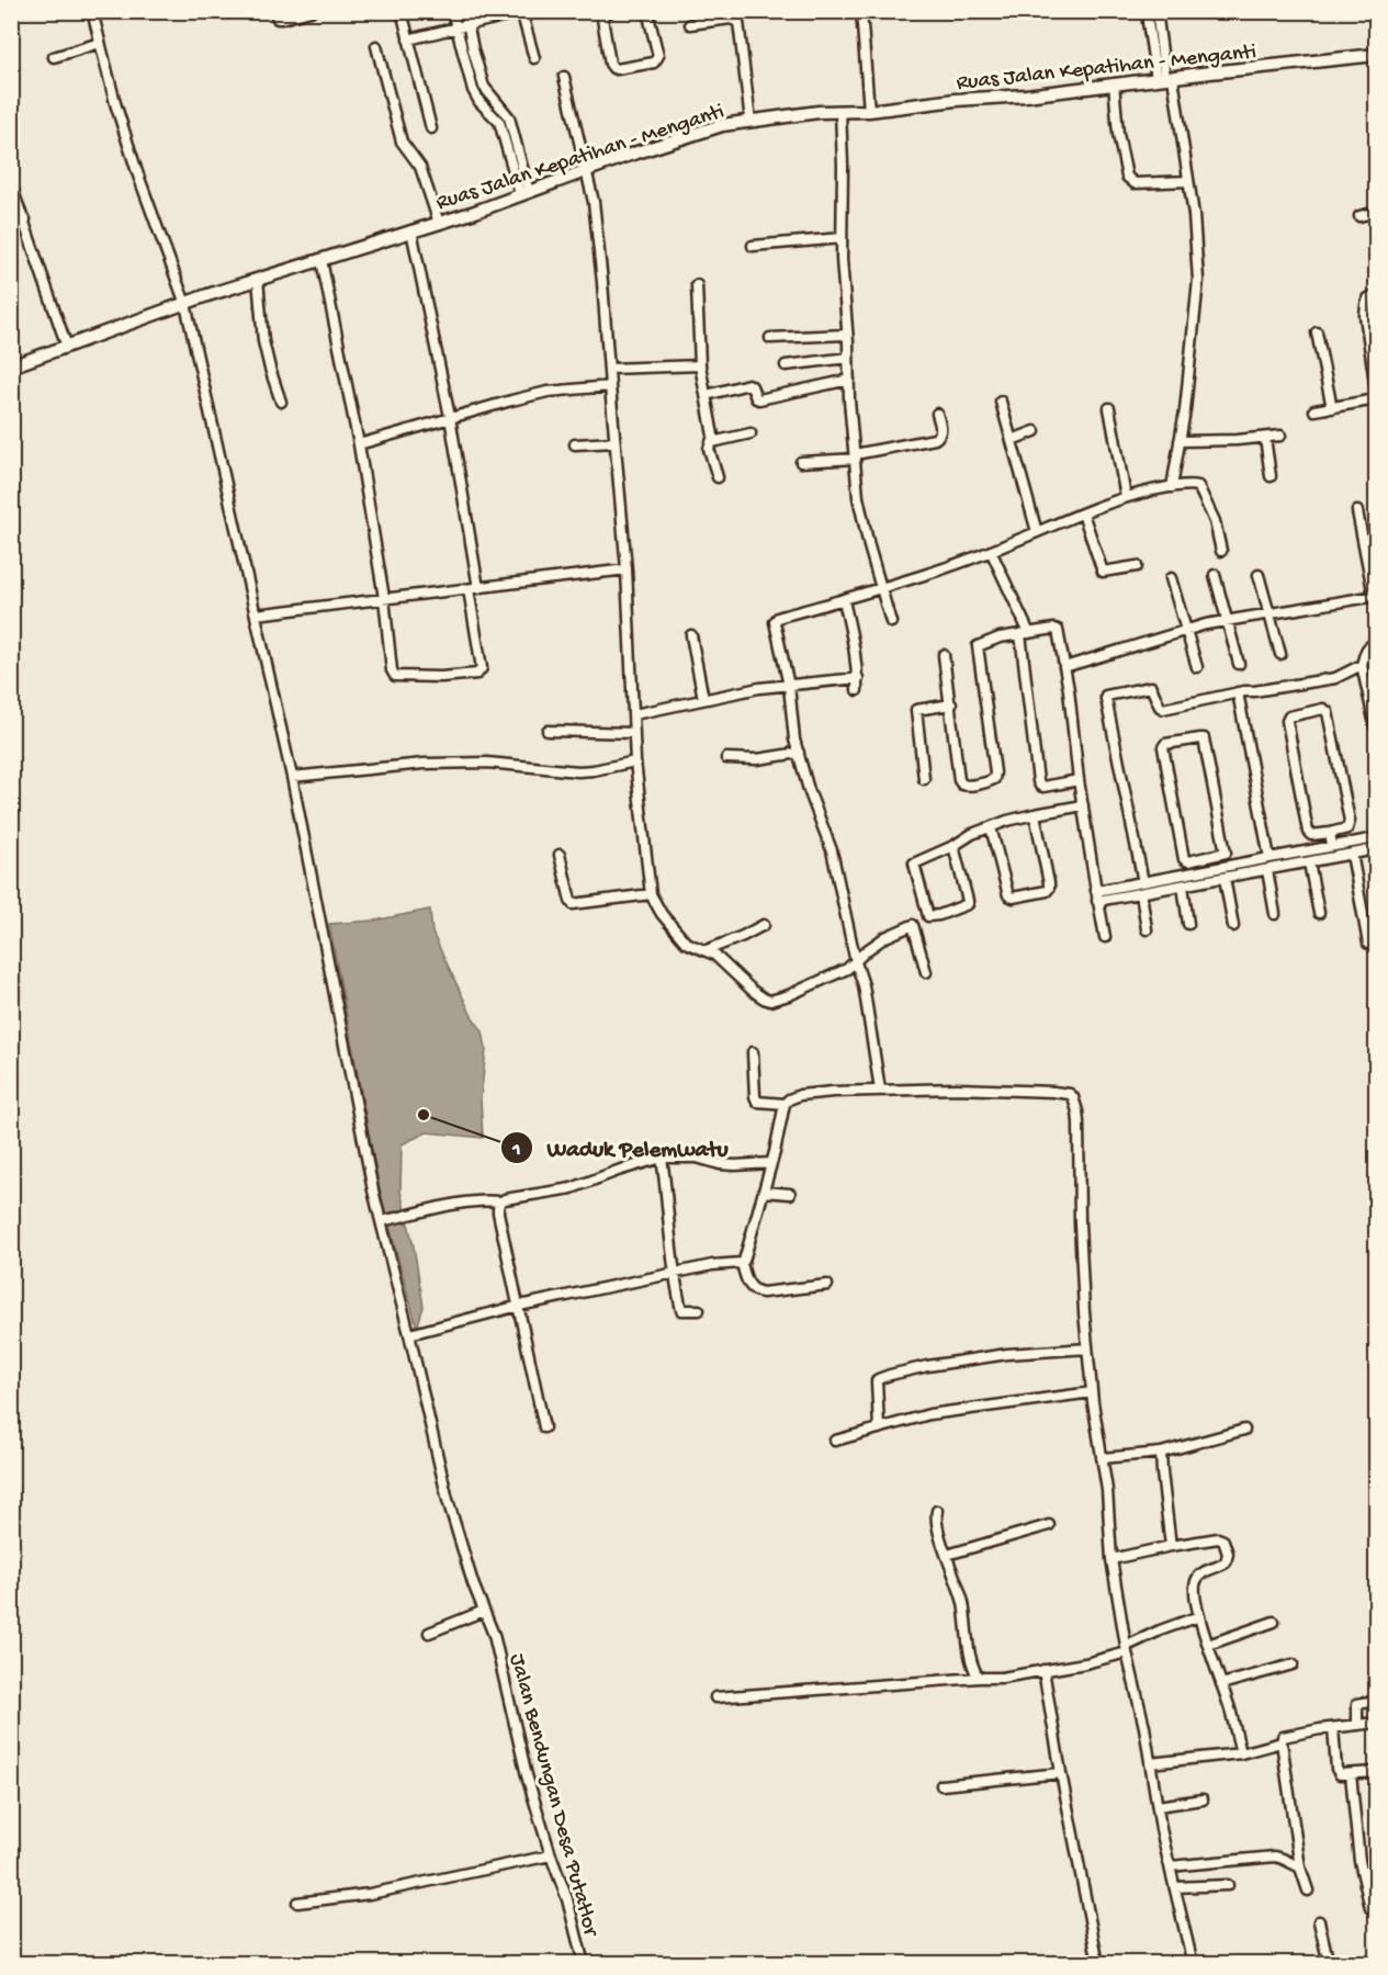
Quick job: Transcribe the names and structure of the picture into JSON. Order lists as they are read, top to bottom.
{
  "streets": {
    "main road": ["Ruas Jalan Kepatihan - Menganti"],
    "street": ["Jalan Bendungan Desa Putatlor"]
  },
  "crossings": [
    ["Ruas Jalan Kepatihan - Menganti", "Jalan Bendungan Desa Putatlor"]
  ],
  "places": ["Waduk Pelemwatu"]
}
